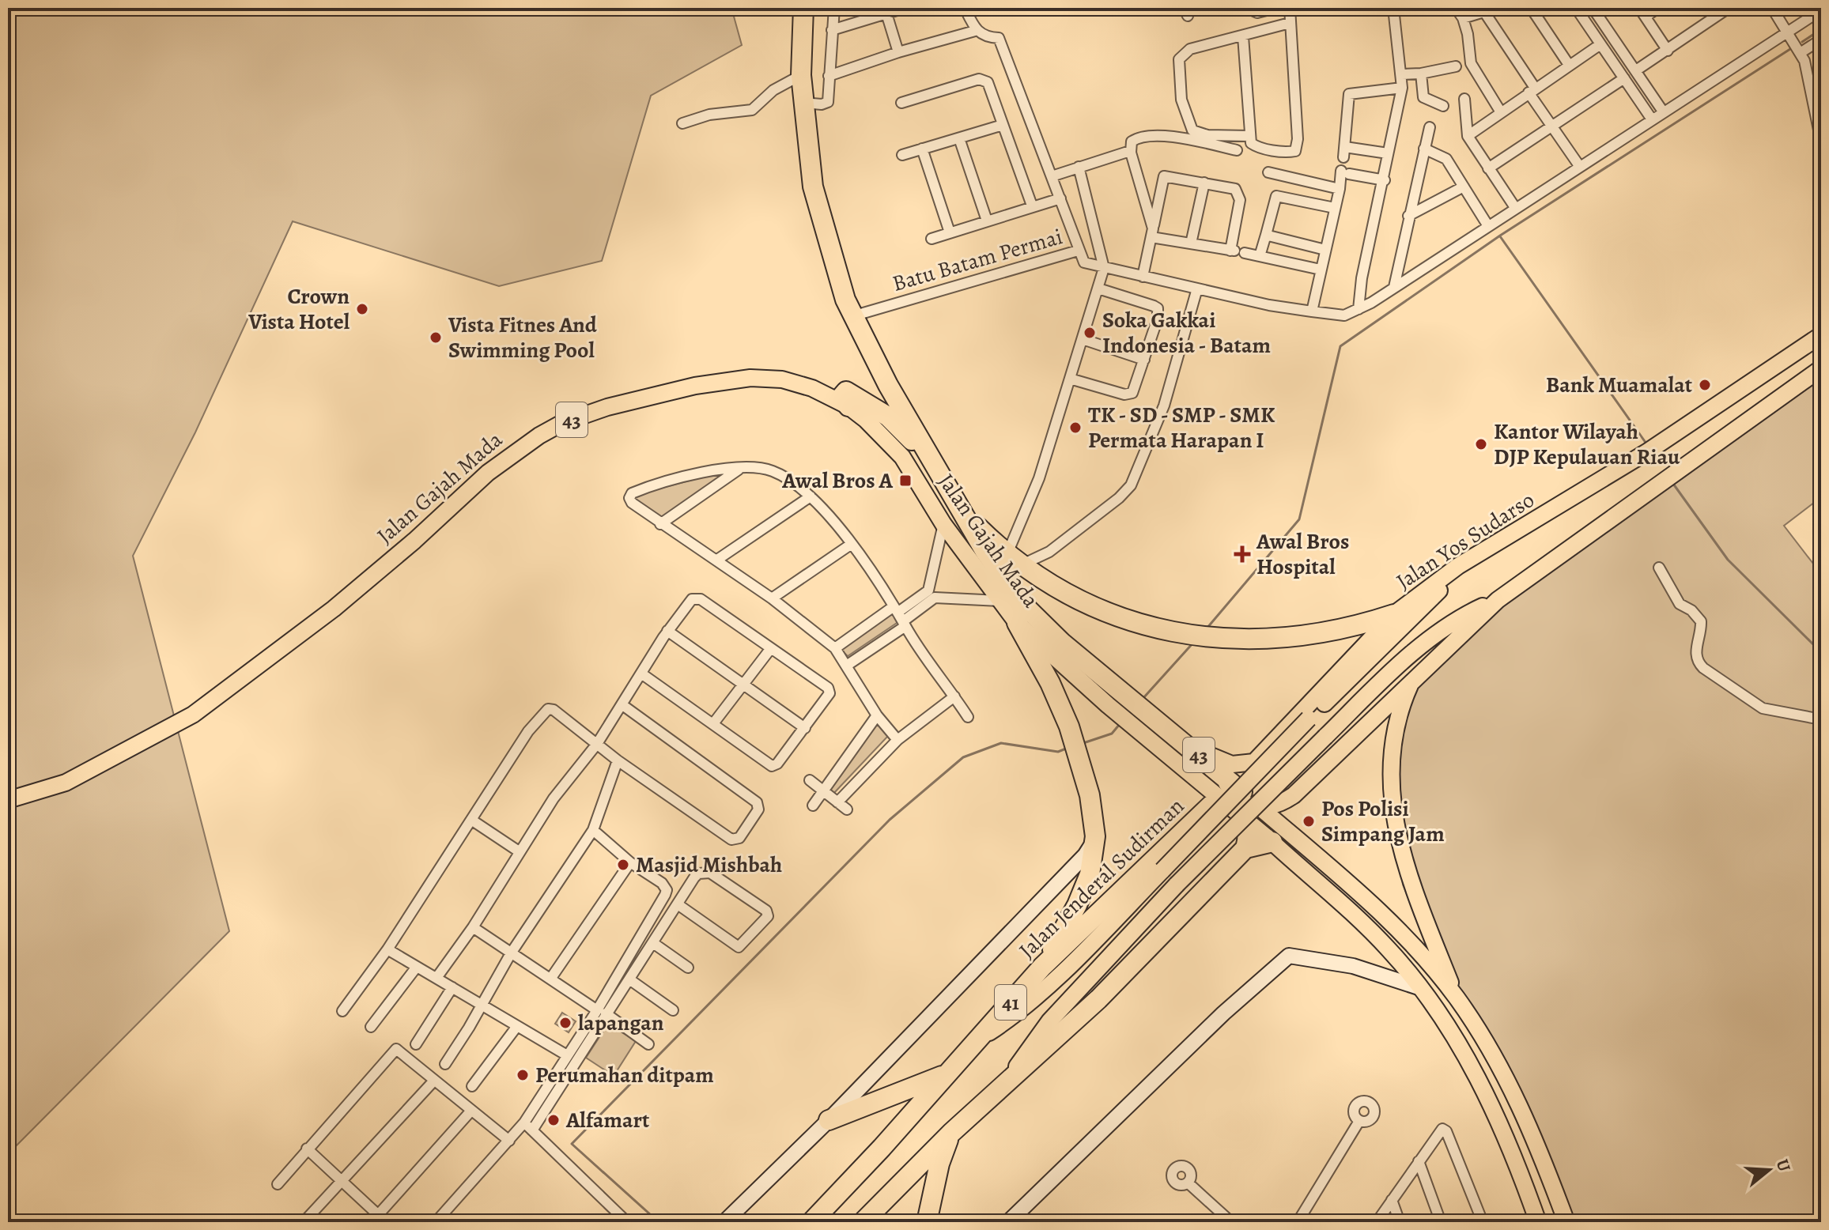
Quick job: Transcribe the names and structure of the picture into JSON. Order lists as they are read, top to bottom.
{
  "streets": {
    "highway": [
      "43",
      "Jalan Gajah Mada",
      "Jalan Jenderal Sudirman",
      "41"
    ],
    "main road": ["Jalan Yos Sudarso"],
    "street": ["Batu Batam Permai"]
  },
  "crossings": [
    ["Batu Batam Permai", "Jalan Gajah Mada"],
    ["Jalan Gajah Mada", "Jalan Yos Sudarso"],
    ["Jalan Gajah Mada", "Jalan Jenderal Sudirman"],
    ["Jalan Yos Sudarso", "Jalan Jenderal Sudirman"]
  ],
  "places": {
    "other": [
      "Crown Vista Hotel",
      "Soka Gakkai Indonesia - Batam",
      "Vista Fitnes And Swimming Pool",
      "Bank Muamalat",
      "TK - SD - SMP - SMK Permata Harapan I",
      "Kantor Wilayah DJP Kepulauan Riau",
      "Pos Polisi Simpang Jam",
      "Masjid Mishbah",
      "lapangan",
      "Perumahan ditpam",
      "Alfamart"
    ],
    "transit": ["Awal Bros A"],
    "health": ["Awal Bros Hospital"]
  },
  "north": "right"
}
